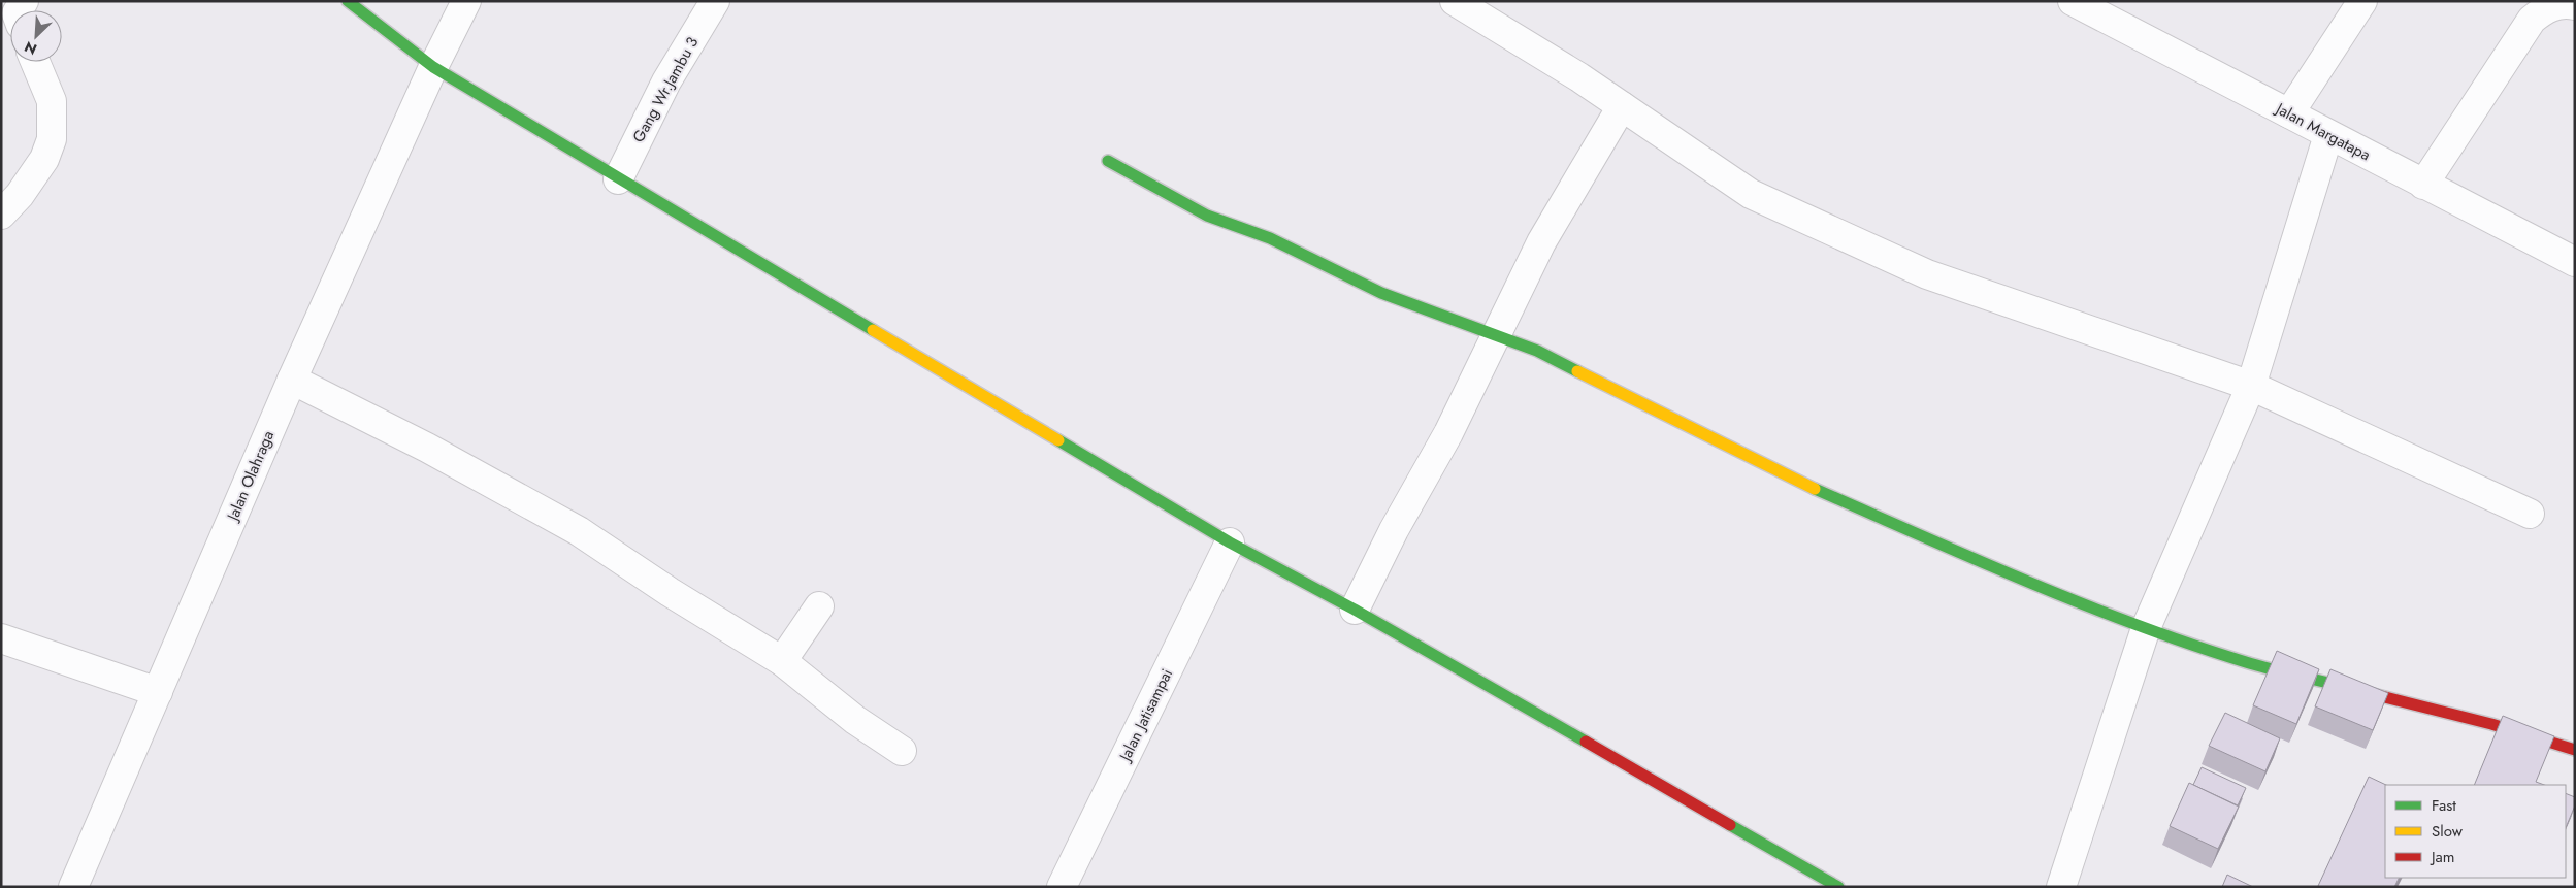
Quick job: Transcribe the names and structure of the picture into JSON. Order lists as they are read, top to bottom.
{
  "streets": {
    "street": [
      "Gang Wr.Jambu 3",
      "Jalan Margatapa",
      "Jalan Olahraga",
      "Jalan Jatisampai"
    ]
  },
  "legend": ["Fast", "Slow", "Jam"],
  "north": "bottom left"
}
